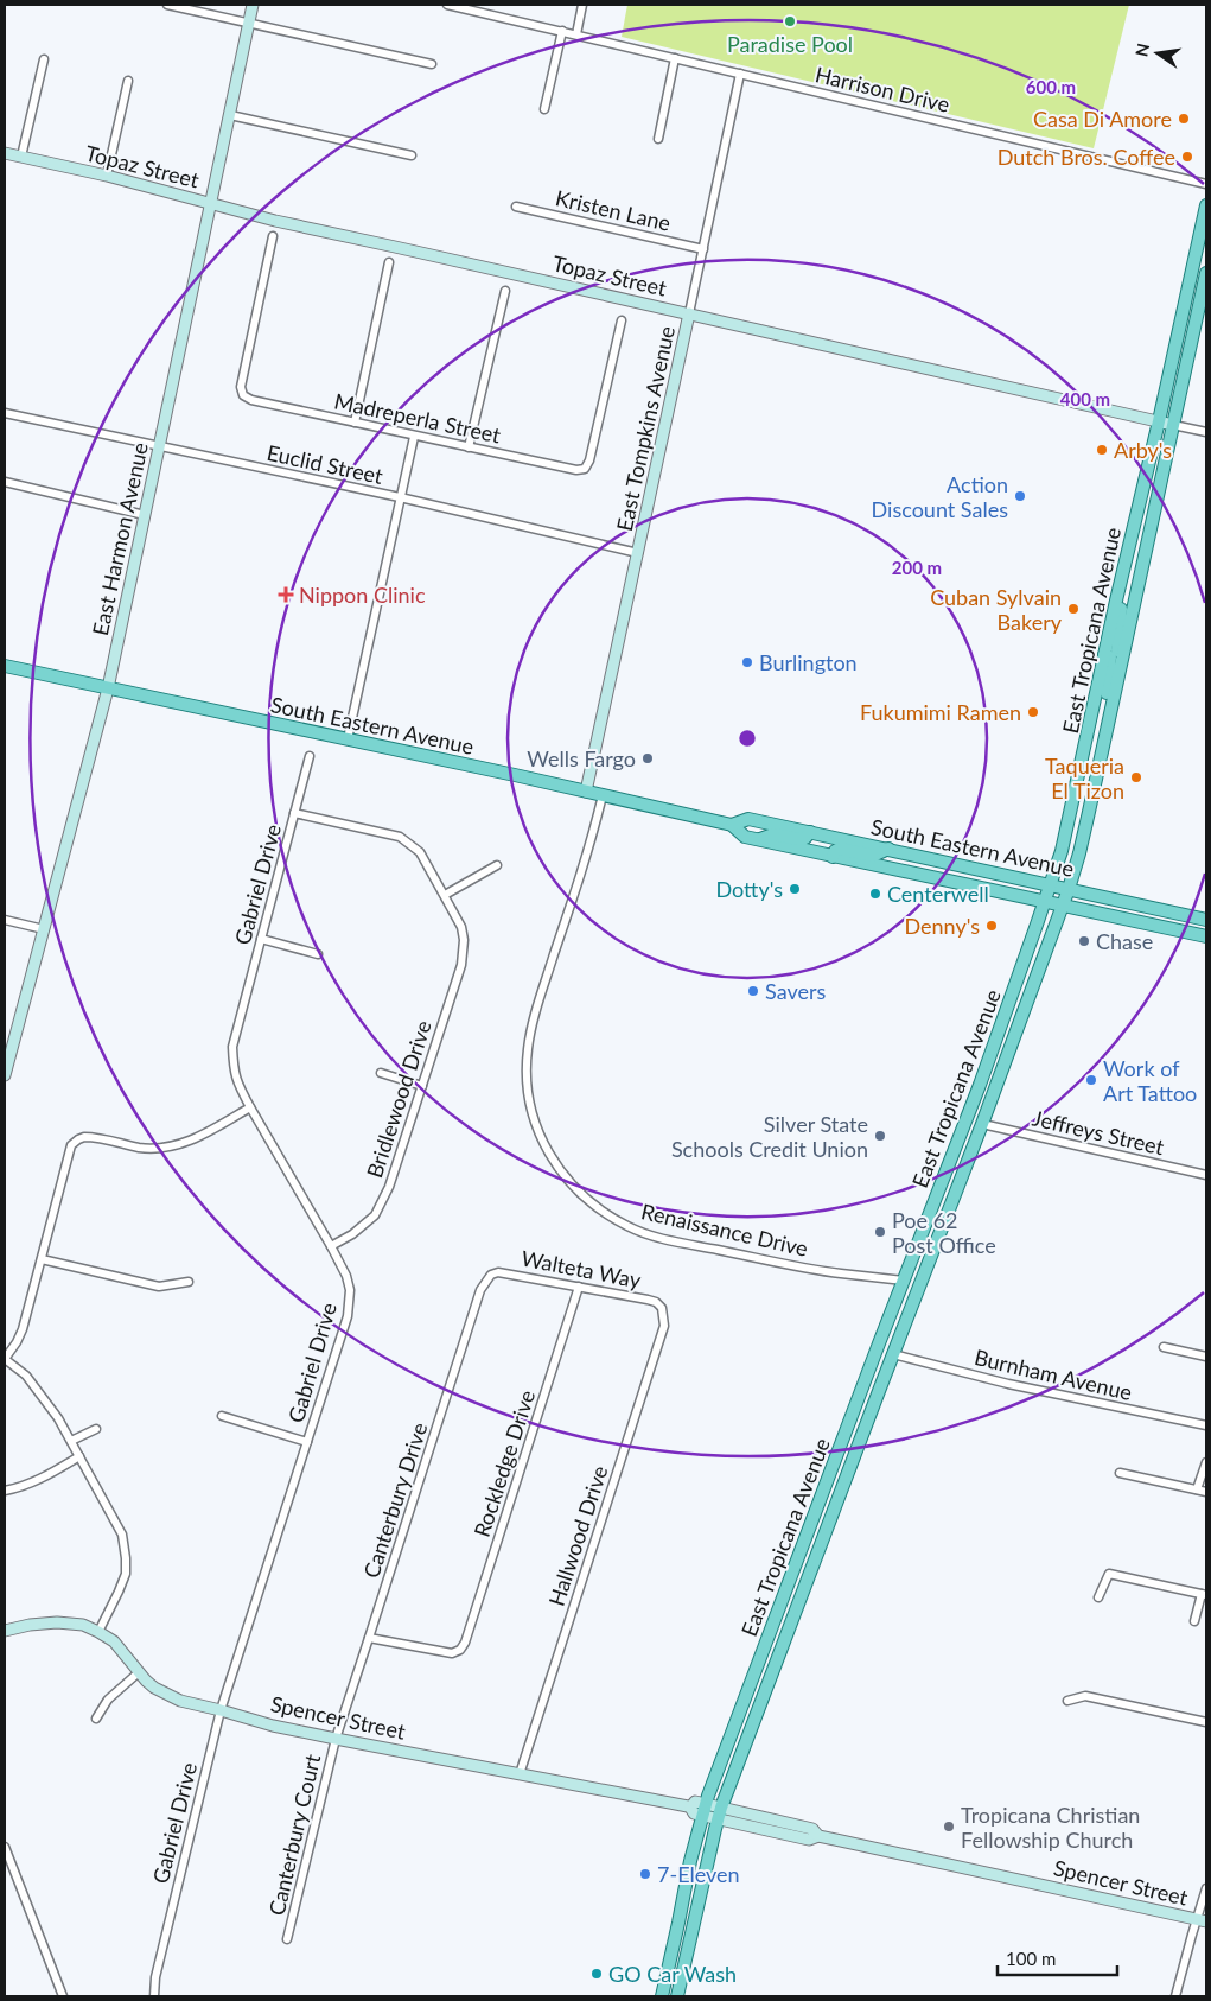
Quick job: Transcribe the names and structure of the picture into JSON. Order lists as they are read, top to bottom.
{
  "streets": {
    "main road": ["East Tropicana Avenue", "South Eastern Avenue"],
    "street": [
      "Harrison Drive",
      "Topaz Street",
      "Kristen Lane",
      "Madreperla Street",
      "East Tompkins Avenue",
      "Euclid Street",
      "East Harmon Avenue",
      "Gabriel Drive",
      "Bridlewood Drive",
      "Jeffreys Street",
      "Renaissance Drive",
      "Walteta Way",
      "Burnham Avenue",
      "Rockledge Drive",
      "Canterbury Drive",
      "Hallwood Drive",
      "Spencer Street",
      "Canterbury Court"
    ]
  },
  "crossings": [
    ["Harrison Drive", "East Tompkins Avenue"],
    ["Topaz Street", "East Tompkins Avenue"],
    ["Topaz Street", "East Harmon Avenue"],
    ["Topaz Street", "East Tropicana Avenue"],
    ["Kristen Lane", "East Tompkins Avenue"],
    ["East Tompkins Avenue", "Euclid Street"],
    ["East Tompkins Avenue", "South Eastern Avenue"],
    ["Euclid Street", "East Harmon Avenue"],
    ["East Harmon Avenue", "South Eastern Avenue"],
    ["East Tropicana Avenue", "South Eastern Avenue"],
    ["East Tropicana Avenue", "Jeffreys Street"],
    ["East Tropicana Avenue", "Renaissance Drive"],
    ["East Tropicana Avenue", "Burnham Avenue"],
    ["East Tropicana Avenue", "Spencer Street"],
    ["South Eastern Avenue", "Renaissance Drive"],
    ["Gabriel Drive", "Bridlewood Drive"],
    ["Gabriel Drive", "Spencer Street"],
    ["Walteta Way", "Rockledge Drive"],
    ["Walteta Way", "Canterbury Drive"],
    ["Walteta Way", "Hallwood Drive"],
    ["Rockledge Drive", "Canterbury Drive"],
    ["Canterbury Drive", "Spencer Street"],
    ["Canterbury Drive", "Canterbury Court"],
    ["Hallwood Drive", "Spencer Street"],
    ["Spencer Street", "Canterbury Court"]
  ],
  "places": {
    "other": [
      "Paradise Pool",
      "Casa Di Amore",
      "Dutch Bros. Coffee",
      "Arby's",
      "Action Discount Sales",
      "Cuban Sylvain Bakery",
      "Burlington",
      "Fukumimi Ramen",
      "Wells Fargo",
      "Taqueria El Tizon",
      "Dotty's",
      "Centerwell",
      "Denny's",
      "Chase",
      "Savers",
      "Work of Art Tattoo",
      "Silver State Schools Credit Union",
      "Poe 62 Post Office",
      "Tropicana Christian Fellowship Church",
      "7-Eleven",
      "GO Car Wash"
    ],
    "health": ["Nippon Clinic"]
  },
  "scale_bar": "100 m",
  "north": "left",
  "rings": ["600 m", "400 m", "200 m"]
}
